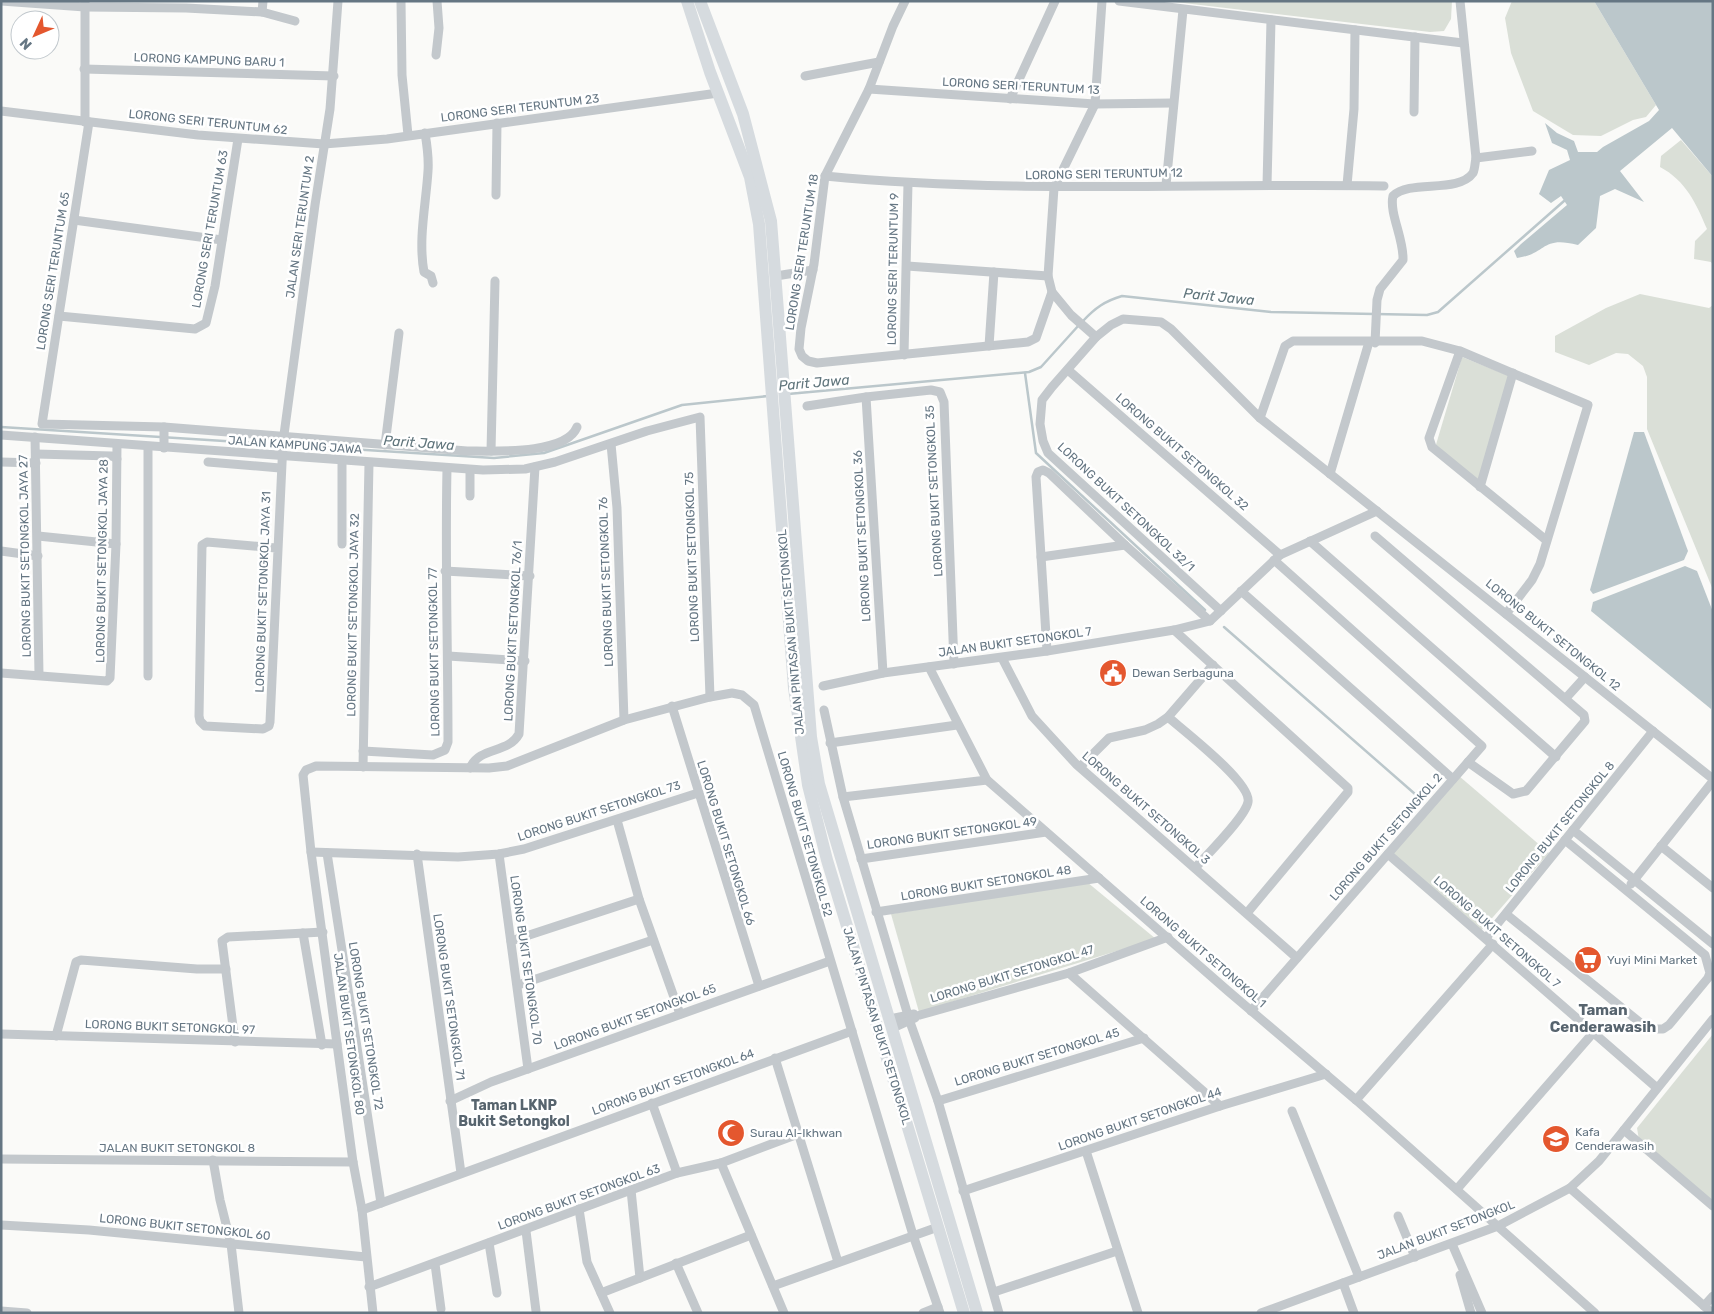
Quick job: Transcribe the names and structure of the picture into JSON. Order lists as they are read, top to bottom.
{
  "streets": {
    "main road": ["JALAN PINTASAN BUKIT SETONGKOL"],
    "street": [
      "LORONG KAMPUNG BARU 1",
      "LORONG SERI TERUNTUM 13",
      "LORONG SERI TERUNTUM 23",
      "LORONG SERI TERUNTUM 62",
      "LORONG SERI TERUNTUM 12",
      "JALAN SERI TERUNTUM 2",
      "LORONG SERI TERUNTUM 63",
      "LORONG SERI TERUNTUM 18",
      "LORONG SERI TERUNTUM 9",
      "LORONG SERI TERUNTUM 65",
      "JALAN KAMPUNG JAWA",
      "LORONG BUKIT SETONGKOL 32",
      "LORONG BUKIT SETONGKOL 35",
      "LORONG BUKIT SETONGKOL 32/1",
      "LORONG BUKIT SETONGKOL 36",
      "LORONG BUKIT SETONGKOL JAYA 27",
      "LORONG BUKIT SETONGKOL 75",
      "LORONG BUKIT SETONGKOL JAYA 28",
      "LORONG BUKIT SETONGKOL 76",
      "LORONG BUKIT SETONGKOL JAYA 31",
      "LORONG BUKIT SETONGKOL JAYA 32",
      "LORONG BUKIT SETONGKOL 76/1",
      "LORONG BUKIT SETONGKOL 12",
      "JALAN BUKIT SETONGKOL 7",
      "LORONG BUKIT SETONGKOL 77",
      "LORONG BUKIT SETONGKOL 3",
      "LORONG BUKIT SETONGKOL 73",
      "LORONG BUKIT SETONGKOL 8",
      "LORONG BUKIT SETONGKOL 49",
      "LORONG BUKIT SETONGKOL 52",
      "LORONG BUKIT SETONGKOL 2",
      "LORONG BUKIT SETONGKOL 66",
      "LORONG BUKIT SETONGKOL 48",
      "LORONG BUKIT SETONGKOL 7",
      "LORONG BUKIT SETONGKOL 1",
      "LORONG BUKIT SETONGKOL 70",
      "LORONG BUKIT SETONGKOL 47",
      "LORONG BUKIT SETONGKOL 71",
      "LORONG BUKIT SETONGKOL 65",
      "LORONG BUKIT SETONGKOL 72",
      "LORONG BUKIT SETONGKOL 97",
      "JALAN BUKIT SETONGKOL 80",
      "LORONG BUKIT SETONGKOL 45",
      "LORONG BUKIT SETONGKOL 64",
      "LORONG BUKIT SETONGKOL 44",
      "JALAN BUKIT SETONGKOL 8",
      "LORONG BUKIT SETONGKOL 63",
      "LORONG BUKIT SETONGKOL 60",
      "JALAN BUKIT SETONGKOL"
    ]
  },
  "crossings": [
    ["LORONG KAMPUNG BARU 1", "JALAN SERI TERUNTUM 2"],
    ["LORONG KAMPUNG BARU 1", "LORONG SERI TERUNTUM 65"],
    ["LORONG SERI TERUNTUM 13", "LORONG SERI TERUNTUM 18"],
    ["LORONG SERI TERUNTUM 23", "LORONG SERI TERUNTUM 62"],
    ["LORONG SERI TERUNTUM 23", "JALAN SERI TERUNTUM 2"],
    ["LORONG SERI TERUNTUM 23", "JALAN PINTASAN BUKIT SETONGKOL"],
    ["LORONG SERI TERUNTUM 62", "JALAN SERI TERUNTUM 2"],
    ["LORONG SERI TERUNTUM 62", "LORONG SERI TERUNTUM 63"],
    ["LORONG SERI TERUNTUM 62", "LORONG SERI TERUNTUM 65"],
    ["LORONG SERI TERUNTUM 12", "LORONG SERI TERUNTUM 18"],
    ["LORONG SERI TERUNTUM 12", "LORONG SERI TERUNTUM 9"],
    ["JALAN SERI TERUNTUM 2", "JALAN KAMPUNG JAWA"],
    ["JALAN SERI TERUNTUM 2", "LORONG BUKIT SETONGKOL JAYA 31"],
    ["LORONG SERI TERUNTUM 63", "LORONG SERI TERUNTUM 65"],
    ["LORONG SERI TERUNTUM 18", "LORONG SERI TERUNTUM 9"],
    ["LORONG SERI TERUNTUM 65", "JALAN KAMPUNG JAWA"],
    ["JALAN KAMPUNG JAWA", "LORONG BUKIT SETONGKOL JAYA 27"],
    ["JALAN KAMPUNG JAWA", "LORONG BUKIT SETONGKOL 75"],
    ["JALAN KAMPUNG JAWA", "LORONG BUKIT SETONGKOL JAYA 28"],
    ["JALAN KAMPUNG JAWA", "LORONG BUKIT SETONGKOL 76"],
    ["JALAN KAMPUNG JAWA", "LORONG BUKIT SETONGKOL JAYA 31"],
    ["JALAN KAMPUNG JAWA", "LORONG BUKIT SETONGKOL JAYA 32"],
    ["JALAN KAMPUNG JAWA", "LORONG BUKIT SETONGKOL 76/1"],
    ["JALAN KAMPUNG JAWA", "LORONG BUKIT SETONGKOL 77"],
    ["LORONG BUKIT SETONGKOL 32", "LORONG BUKIT SETONGKOL 32/1"],
    ["LORONG BUKIT SETONGKOL 35", "LORONG BUKIT SETONGKOL 36"],
    ["LORONG BUKIT SETONGKOL 35", "JALAN BUKIT SETONGKOL 7"],
    ["LORONG BUKIT SETONGKOL 32/1", "LORONG BUKIT SETONGKOL 12"],
    ["LORONG BUKIT SETONGKOL 36", "JALAN BUKIT SETONGKOL 7"],
    ["LORONG BUKIT SETONGKOL JAYA 27", "LORONG BUKIT SETONGKOL JAYA 28"],
    ["LORONG BUKIT SETONGKOL 75", "LORONG BUKIT SETONGKOL 52"],
    ["LORONG BUKIT SETONGKOL JAYA 32", "LORONG BUKIT SETONGKOL 77"],
    ["LORONG BUKIT SETONGKOL JAYA 32", "JALAN BUKIT SETONGKOL 80"],
    ["JALAN PINTASAN BUKIT SETONGKOL", "LORONG BUKIT SETONGKOL 47"],
    ["LORONG BUKIT SETONGKOL 12", "LORONG BUKIT SETONGKOL 8"],
    ["JALAN BUKIT SETONGKOL 7", "LORONG BUKIT SETONGKOL 3"],
    ["JALAN BUKIT SETONGKOL 7", "LORONG BUKIT SETONGKOL 1"],
    ["LORONG BUKIT SETONGKOL 3", "LORONG BUKIT SETONGKOL 2"],
    ["LORONG BUKIT SETONGKOL 73", "LORONG BUKIT SETONGKOL 66"],
    ["LORONG BUKIT SETONGKOL 73", "LORONG BUKIT SETONGKOL 70"],
    ["LORONG BUKIT SETONGKOL 73", "LORONG BUKIT SETONGKOL 71"],
    ["LORONG BUKIT SETONGKOL 73", "LORONG BUKIT SETONGKOL 72"],
    ["LORONG BUKIT SETONGKOL 73", "JALAN BUKIT SETONGKOL 80"],
    ["LORONG BUKIT SETONGKOL 8", "LORONG BUKIT SETONGKOL 7"],
    ["LORONG BUKIT SETONGKOL 8", "LORONG BUKIT SETONGKOL 1"],
    ["LORONG BUKIT SETONGKOL 49", "LORONG BUKIT SETONGKOL 1"],
    ["LORONG BUKIT SETONGKOL 52", "LORONG BUKIT SETONGKOL 65"],
    ["LORONG BUKIT SETONGKOL 52", "LORONG BUKIT SETONGKOL 64"],
    ["LORONG BUKIT SETONGKOL 2", "LORONG BUKIT SETONGKOL 7"],
    ["LORONG BUKIT SETONGKOL 2", "LORONG BUKIT SETONGKOL 1"],
    ["LORONG BUKIT SETONGKOL 66", "LORONG BUKIT SETONGKOL 65"],
    ["LORONG BUKIT SETONGKOL 48", "LORONG BUKIT SETONGKOL 1"],
    ["LORONG BUKIT SETONGKOL 7", "JALAN BUKIT SETONGKOL"],
    ["LORONG BUKIT SETONGKOL 1", "LORONG BUKIT SETONGKOL 47"],
    ["LORONG BUKIT SETONGKOL 1", "LORONG BUKIT SETONGKOL 44"],
    ["LORONG BUKIT SETONGKOL 1", "JALAN BUKIT SETONGKOL"],
    ["LORONG BUKIT SETONGKOL 70", "LORONG BUKIT SETONGKOL 65"],
    ["LORONG BUKIT SETONGKOL 71", "LORONG BUKIT SETONGKOL 65"],
    ["LORONG BUKIT SETONGKOL 71", "LORONG BUKIT SETONGKOL 64"],
    ["LORONG BUKIT SETONGKOL 72", "LORONG BUKIT SETONGKOL 64"],
    ["LORONG BUKIT SETONGKOL 97", "JALAN BUKIT SETONGKOL 80"],
    ["JALAN BUKIT SETONGKOL 80", "LORONG BUKIT SETONGKOL 64"],
    ["JALAN BUKIT SETONGKOL 80", "JALAN BUKIT SETONGKOL 8"],
    ["JALAN BUKIT SETONGKOL 80", "LORONG BUKIT SETONGKOL 63"],
    ["JALAN BUKIT SETONGKOL 80", "LORONG BUKIT SETONGKOL 60"]
  ],
  "districts": ["Taman Cenderawasih", "Taman LKNP Bukit Setongkol"],
  "water": ["Parit Jawa"],
  "places": {
    "public building": ["Dewan Serbaguna"],
    "supermarket": ["Yuyi Mini Market"],
    "mosque": ["Surau Al-Ikhwan"],
    "school or university": ["Kafa Cenderawasih"]
  },
  "north": "bottom left"
}
